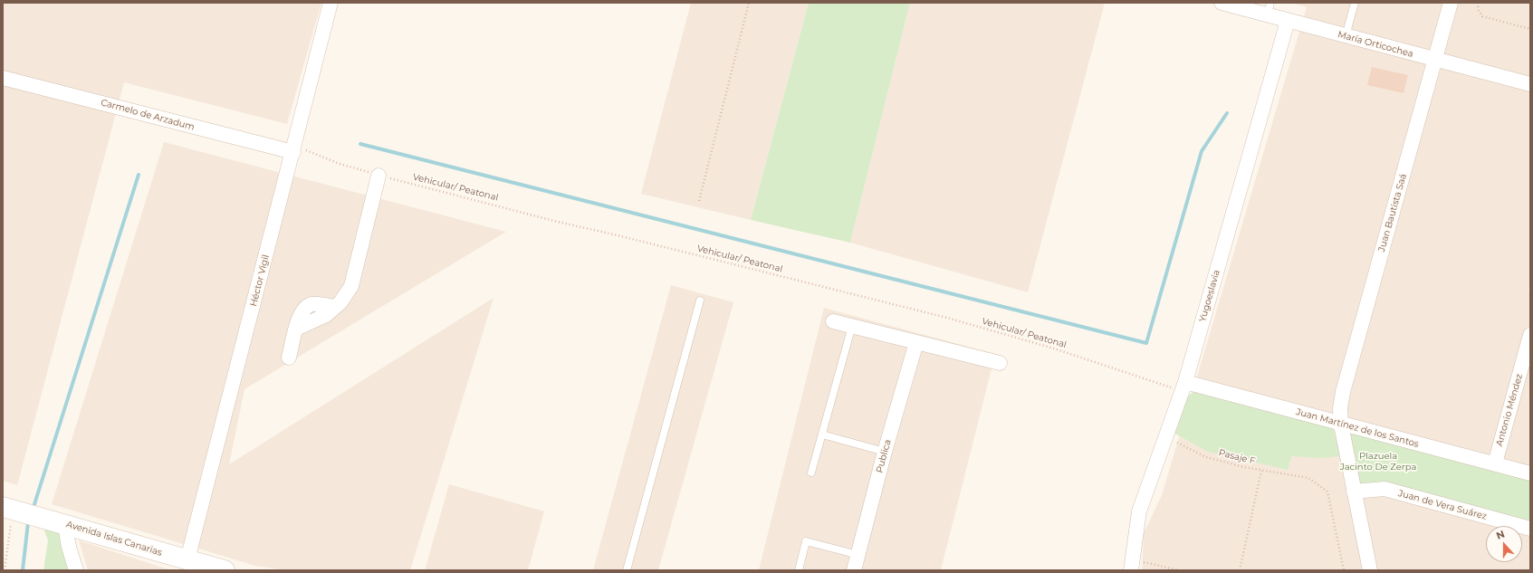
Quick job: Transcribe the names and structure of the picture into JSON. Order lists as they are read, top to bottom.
{
  "streets": {
    "street": [
      "María Orticochea",
      "Carmelo de Arzadum",
      "Juan Bautista Saá",
      "Héctor Vigil",
      "Yugoeslavia",
      "Antonio Méndez",
      "Juan Martínez de los Santos",
      "Publica",
      "Juan de Vera Suárez",
      "Avenida Islas Canarias"
    ],
    "path": ["Vehicular/ Peatonal", "Pasaje F"]
  },
  "crossings": [
    ["María Orticochea", "Juan Bautista Saá"],
    ["María Orticochea", "Yugoeslavia"],
    ["Carmelo de Arzadum", "Vehicular/ Peatonal"],
    ["Carmelo de Arzadum", "Héctor Vigil"],
    ["Vehicular/ Peatonal", "Héctor Vigil"],
    ["Vehicular/ Peatonal", "Yugoeslavia"],
    ["Vehicular/ Peatonal", "Juan Martínez de los Santos"],
    ["Juan Bautista Saá", "Juan Martínez de los Santos"],
    ["Juan Bautista Saá", "Juan de Vera Suárez"],
    ["Héctor Vigil", "Avenida Islas Canarias"],
    ["Yugoeslavia", "Juan Martínez de los Santos"],
    ["Yugoeslavia", "Pasaje F"],
    ["Antonio Méndez", "Juan Martínez de los Santos"]
  ],
  "parks": ["Plazuela Jacinto De Zerpa"],
  "north": "top"
}
